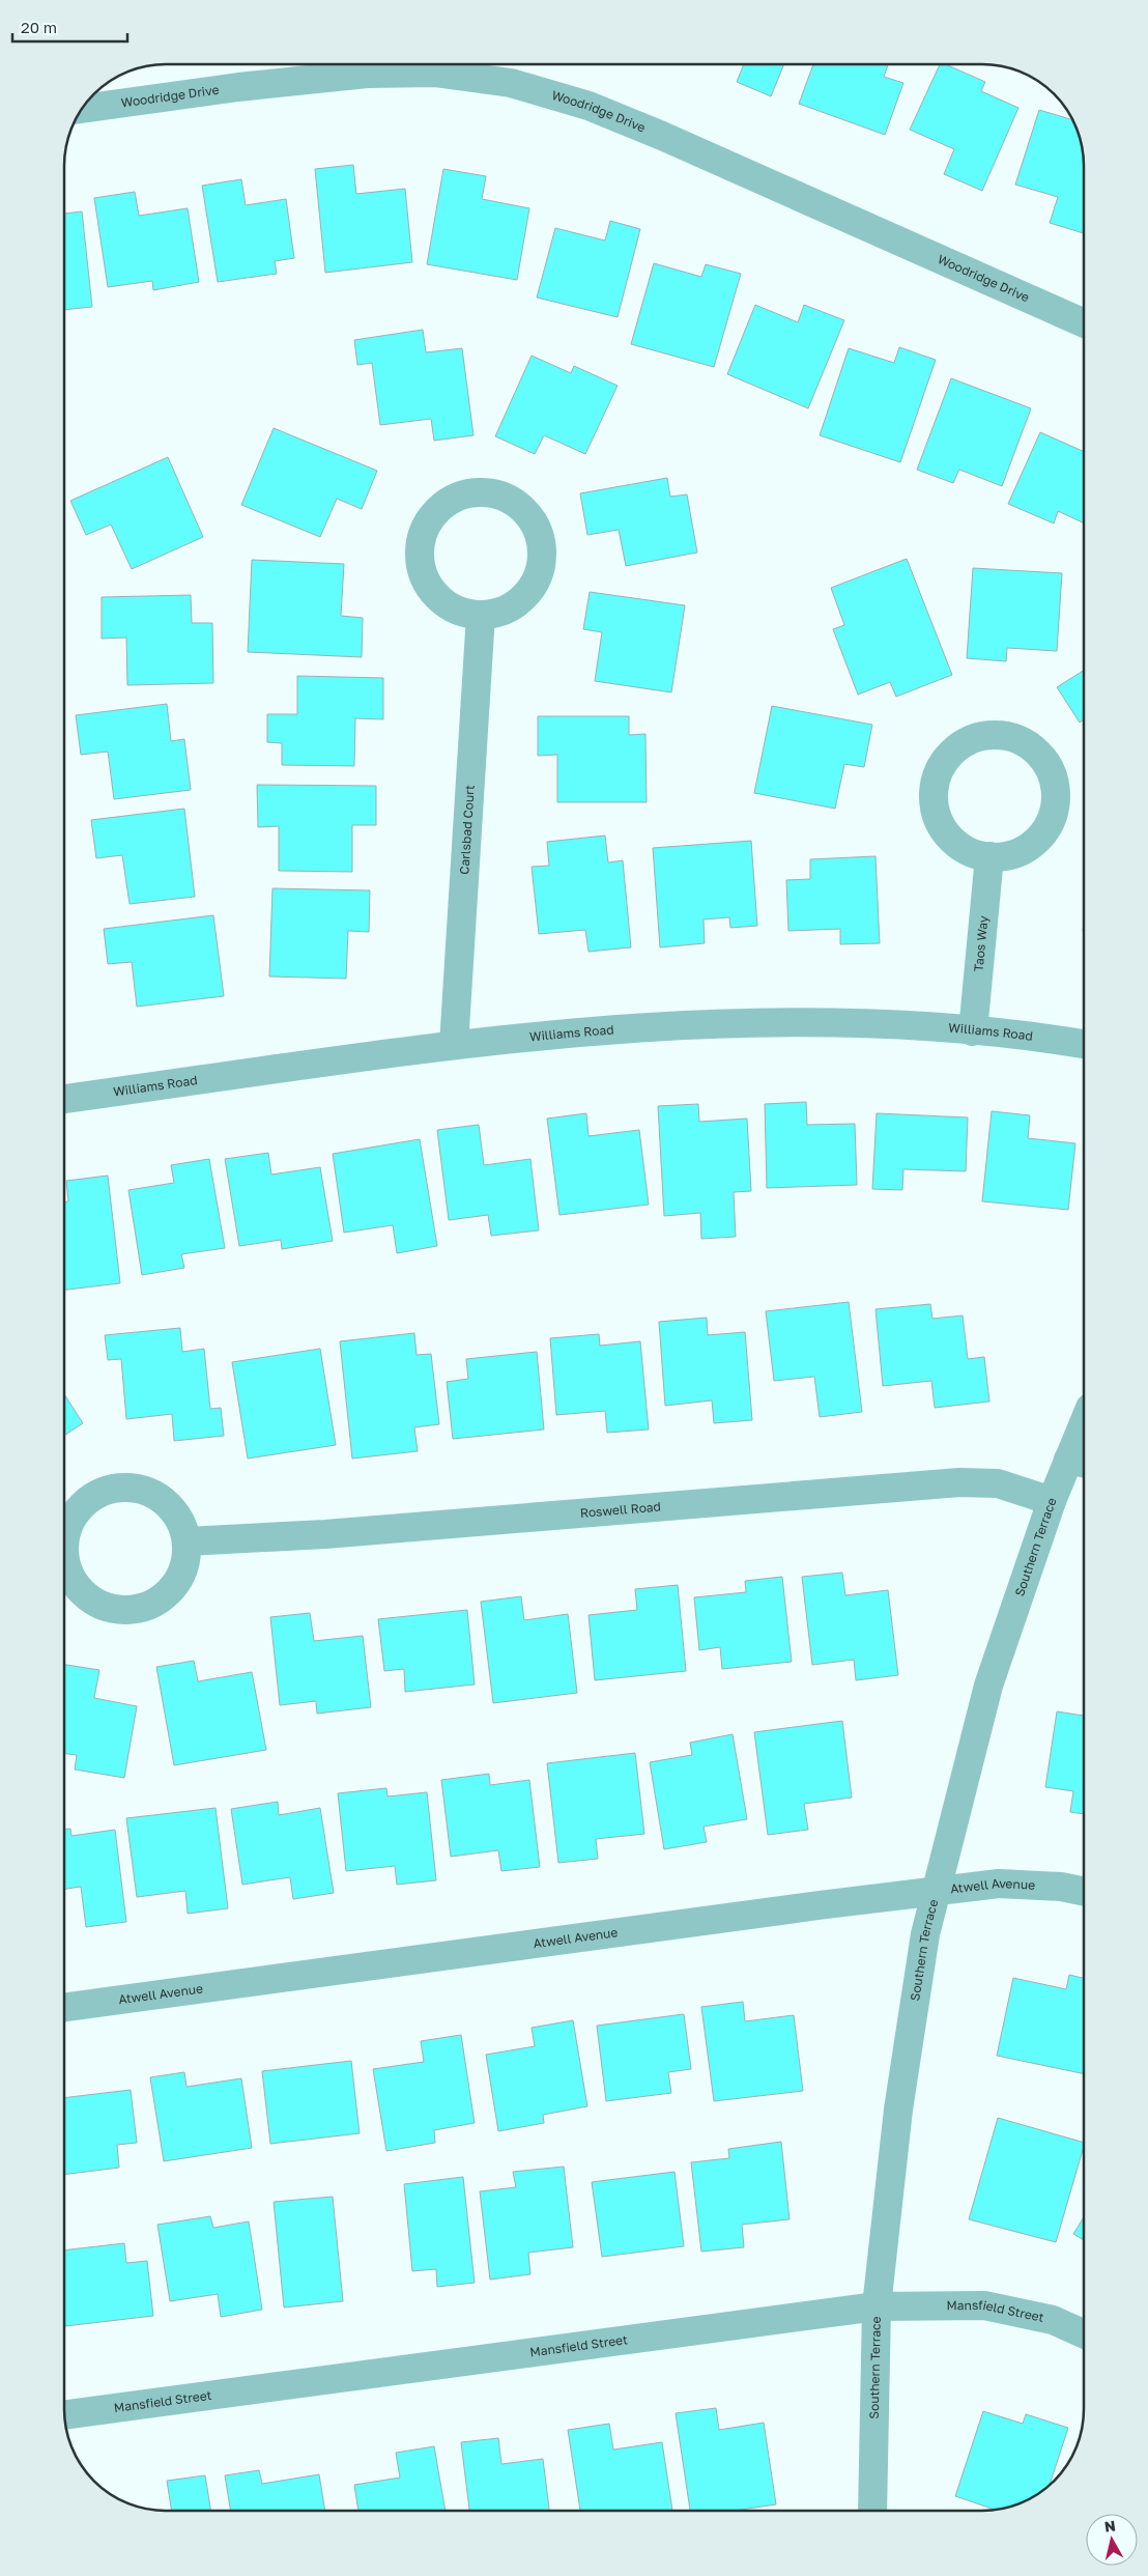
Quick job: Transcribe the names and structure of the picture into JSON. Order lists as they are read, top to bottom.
{
  "streets": {
    "street": [
      "Woodridge Drive",
      "Carlsbad Court",
      "Taos Way",
      "Williams Road",
      "Roswell Road",
      "Southern Terrace",
      "Atwell Avenue",
      "Mansfield Street"
    ]
  },
  "crossings": [
    ["Carlsbad Court", "Williams Road"],
    ["Taos Way", "Williams Road"],
    ["Roswell Road", "Southern Terrace"],
    ["Southern Terrace", "Atwell Avenue"],
    ["Southern Terrace", "Mansfield Street"]
  ],
  "scale_bar": "20 m",
  "north": "top"
}
